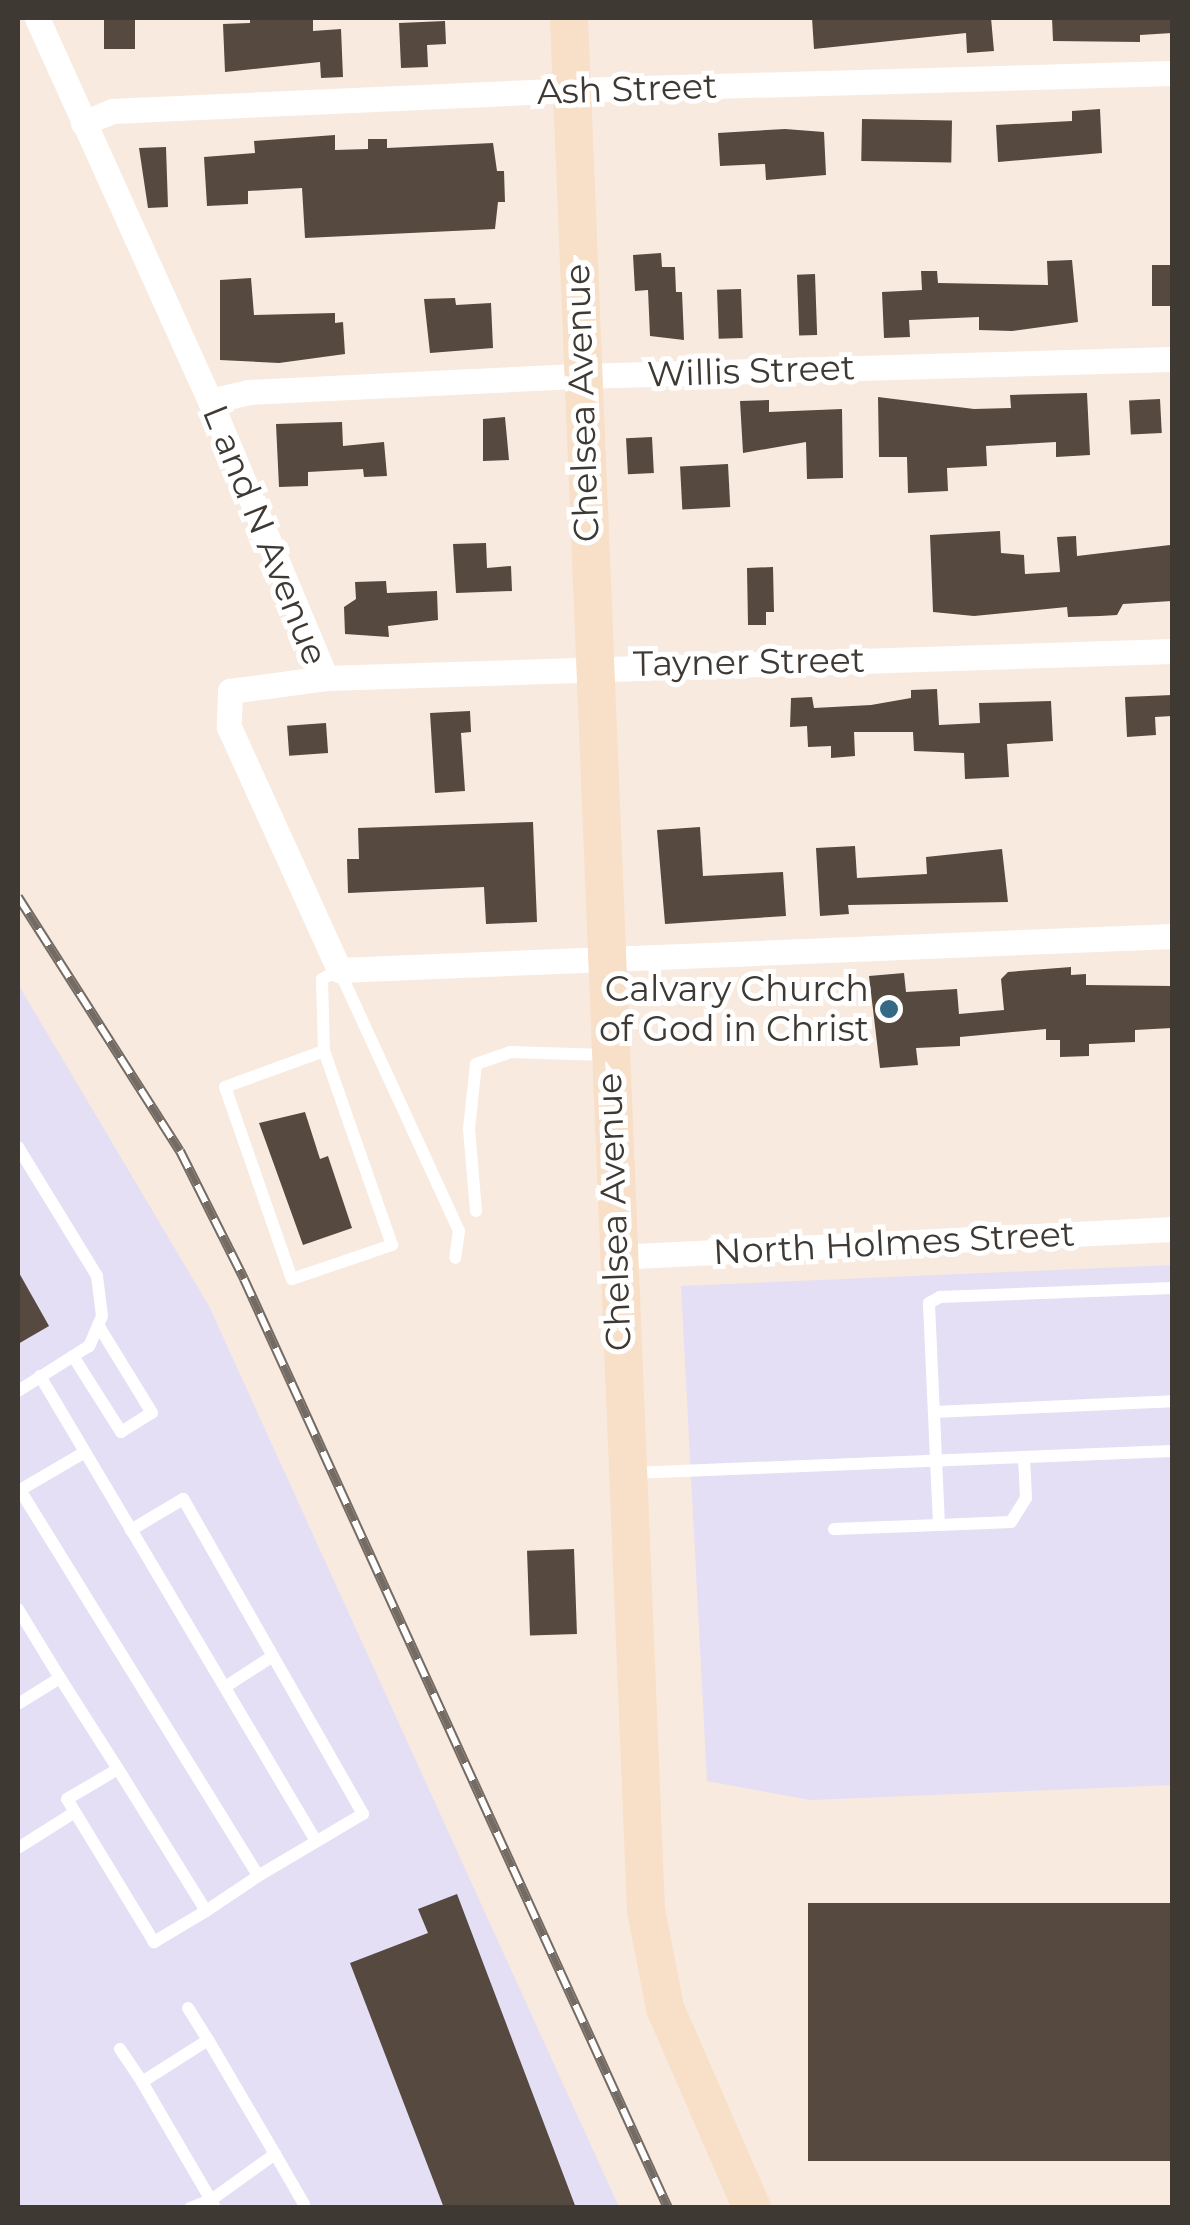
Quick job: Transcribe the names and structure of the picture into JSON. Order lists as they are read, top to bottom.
{
  "streets": {
    "main road": ["Chelsea Avenue"],
    "street": [
      "Ash Street",
      "Willis Street",
      "L and N Avenue",
      "Tayner Street",
      "North Holmes Street"
    ]
  },
  "crossings": [
    ["Ash Street", "Chelsea Avenue"],
    ["Ash Street", "L and N Avenue"],
    ["Willis Street", "Chelsea Avenue"],
    ["Willis Street", "L and N Avenue"],
    ["Chelsea Avenue", "Tayner Street"],
    ["Chelsea Avenue", "North Holmes Street"],
    ["L and N Avenue", "Tayner Street"]
  ],
  "places": ["Calvary Church of God in Christ"]
}
